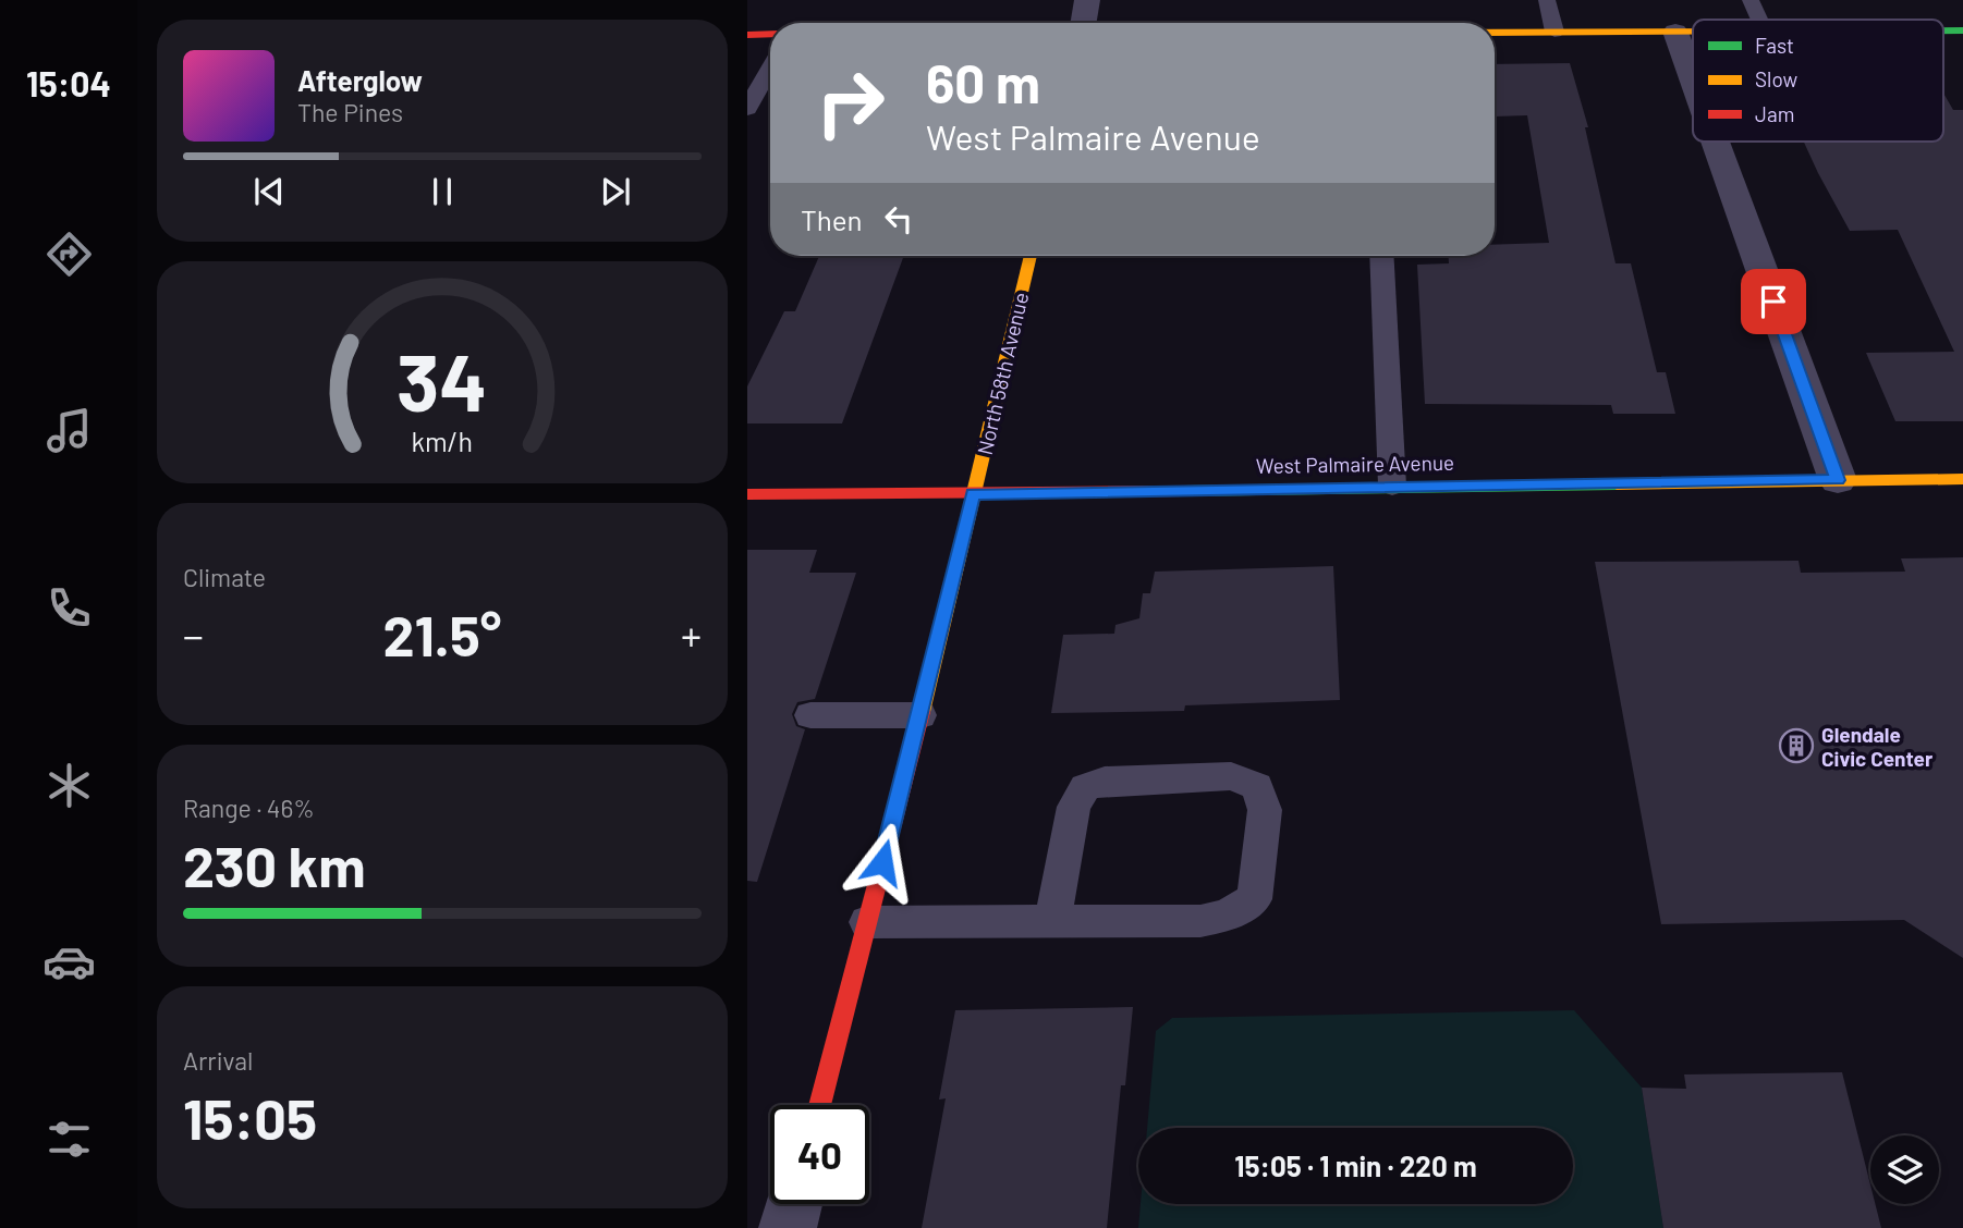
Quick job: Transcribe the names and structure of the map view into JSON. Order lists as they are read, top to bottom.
{
  "streets": {
    "street": ["North 58th Avenue", "West Palmaire Avenue"]
  },
  "crossings": [
    ["North 58th Avenue", "West Palmaire Avenue"]
  ],
  "places": {
    "building": ["Glendale Civic Center"]
  },
  "legend": ["Fast", "Slow", "Jam"],
  "page": {
    "tabs": "15:04",
    "turn": ["60 m", "West Palmaire Avenue"],
    "song": ["Afterglow", "The Pines"],
    "then": "Then",
    "tile": [
      "Climate",
      ["Range · 46%", "230 km"],
      ["Arrival", "15:05"]
    ],
    "heat": ["−", "21.5°", "+"],
    "limit": "40",
    "trip": "15:05 · 1 min · 220 m",
    "gauge": ["34", "km/h"]
  }
}
